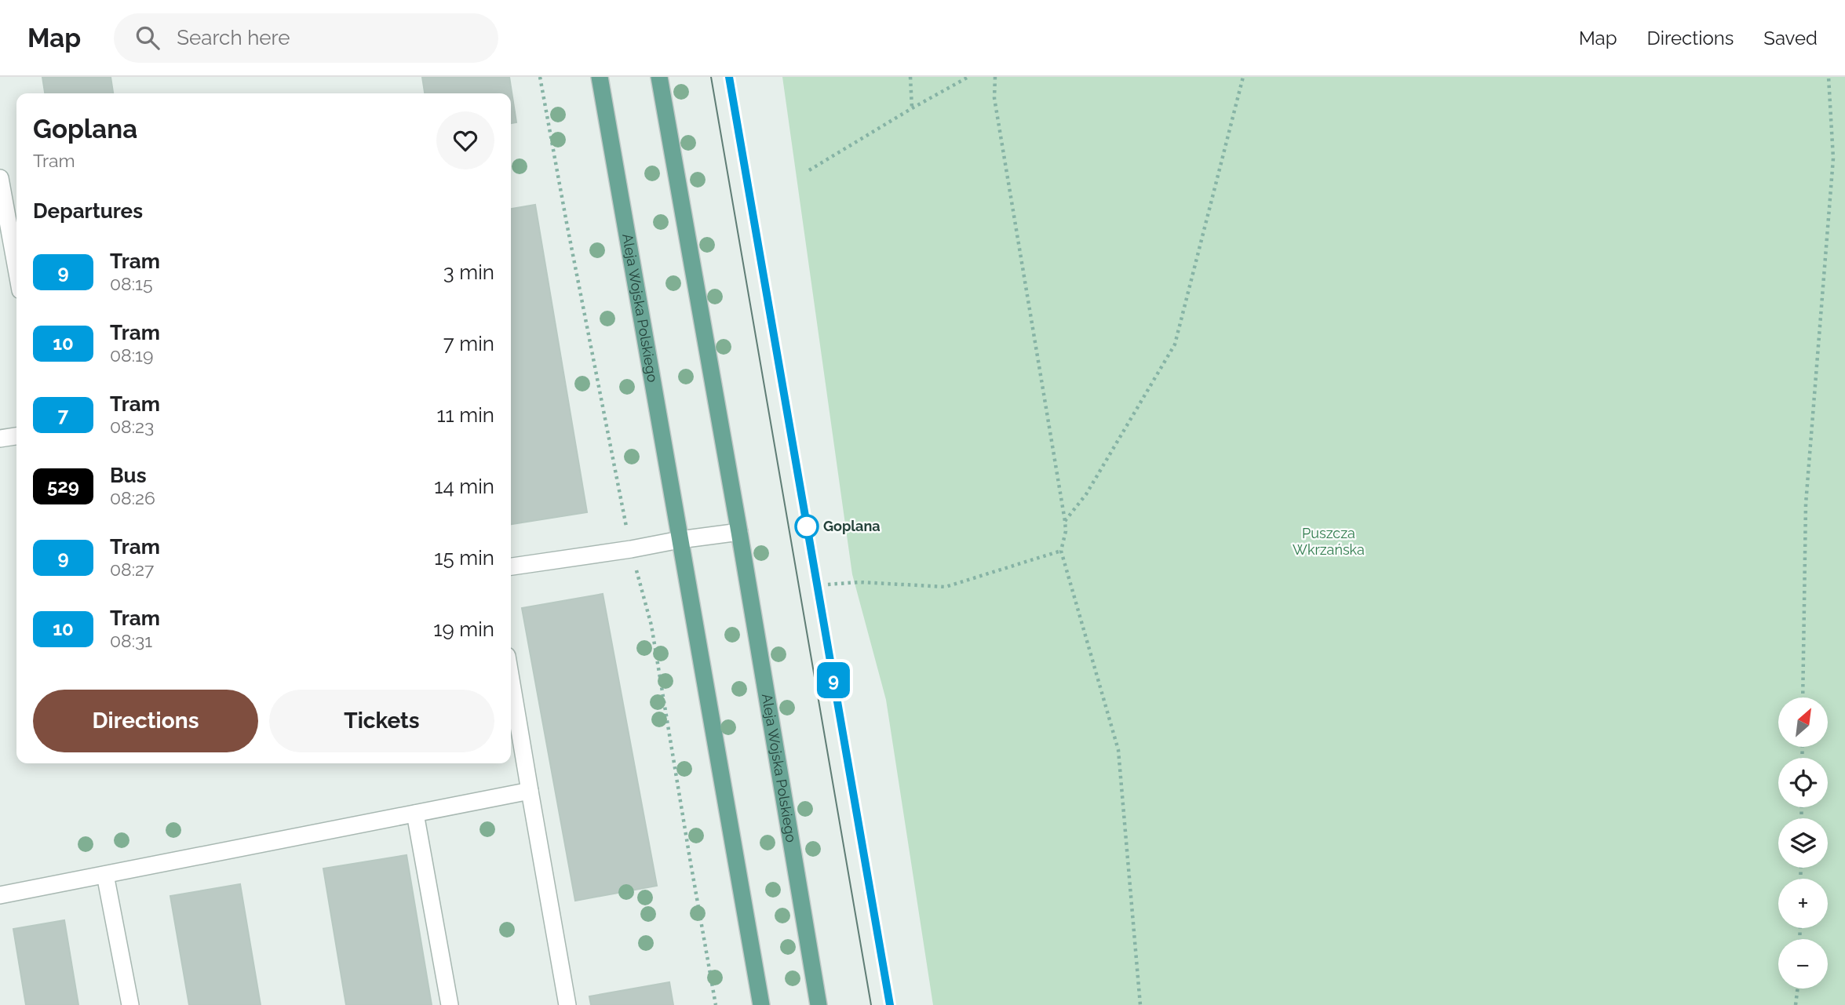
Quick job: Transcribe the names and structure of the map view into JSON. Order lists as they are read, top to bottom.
{
  "streets": {
    "main road": ["Aleja Wojska Polskiego"]
  },
  "parks": ["Puszcza Wkrzańska"],
  "places": ["Goplana"],
  "lines": ["tram line 9"],
  "north": "top right",
  "page": {
    "header": "Map",
    "search": "Search here",
    "nav": ["Map", "Directions", "Saved"],
    "on_map": "9",
    "heading": [
      ["Goplana", "Tram"],
      "Departures"
    ],
    "list": [
      {
        "mark": "9",
        "name": "Tram",
        "note": "08:15",
        "value": "3 min"
      },
      {
        "mark": "10",
        "name": "Tram",
        "note": "08:19",
        "value": "7 min"
      },
      {
        "mark": "7",
        "name": "Tram",
        "note": "08:23",
        "value": "11 min"
      },
      {
        "mark": "529",
        "name": "Bus",
        "note": "08:26",
        "value": "14 min"
      },
      {
        "mark": "9",
        "name": "Tram",
        "note": "08:27",
        "value": "15 min"
      },
      {
        "mark": "10",
        "name": "Tram",
        "note": "08:31",
        "value": "19 min"
      }
    ],
    "buttons": ["Directions", "Tickets"],
    "map_buttons": ["+", "−"]
  }
}
